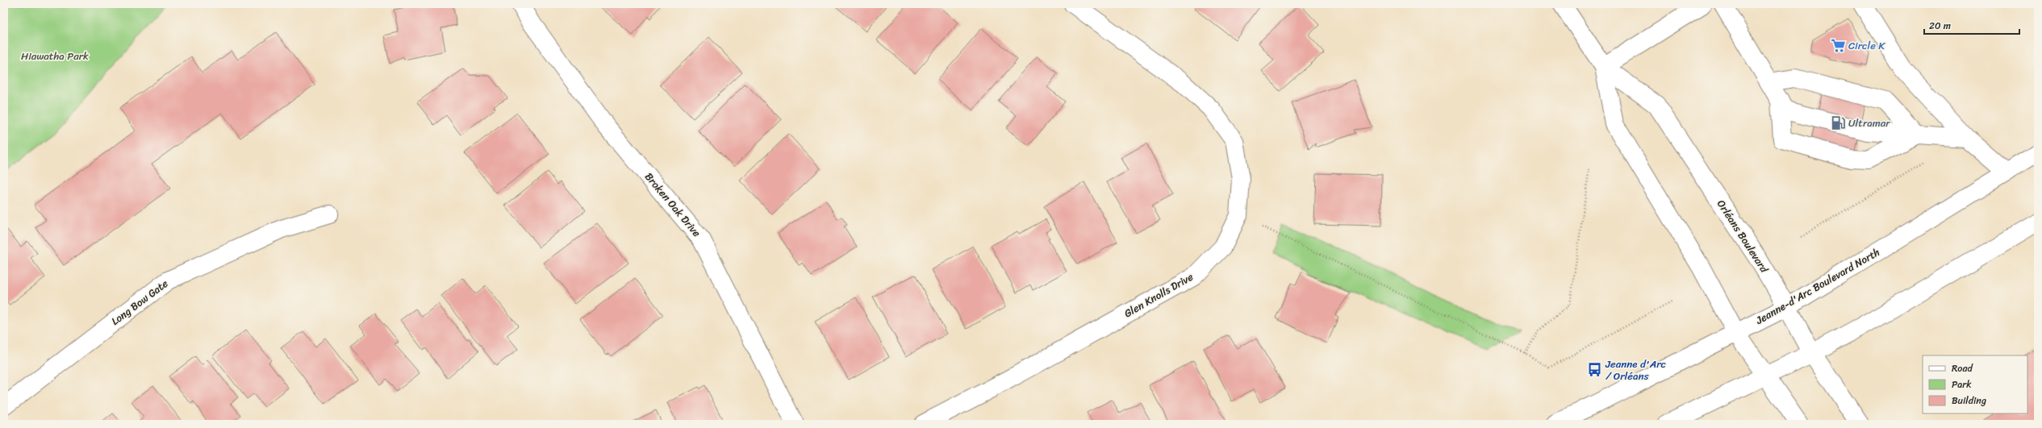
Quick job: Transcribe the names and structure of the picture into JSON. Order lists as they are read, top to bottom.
{
  "streets": {
    "street": [
      "Broken Oak Drive",
      "Orléans Boulevard",
      "Jeanne-d'Arc Boulevard North",
      "Glen Knolls Drive",
      "Long Bow Gate"
    ]
  },
  "crossings": [
    ["Orléans Boulevard", "Jeanne-d'Arc Boulevard North"]
  ],
  "parks": ["Hiawatha Park"],
  "places": {
    "supermarket": ["Circle K"],
    "fuel station": ["Ultramar"],
    "bus stop": ["Jeanne d'Arc / Orléans"]
  },
  "legend": ["Road", "Park", "Building"],
  "scale_bar": "20 m"
}
